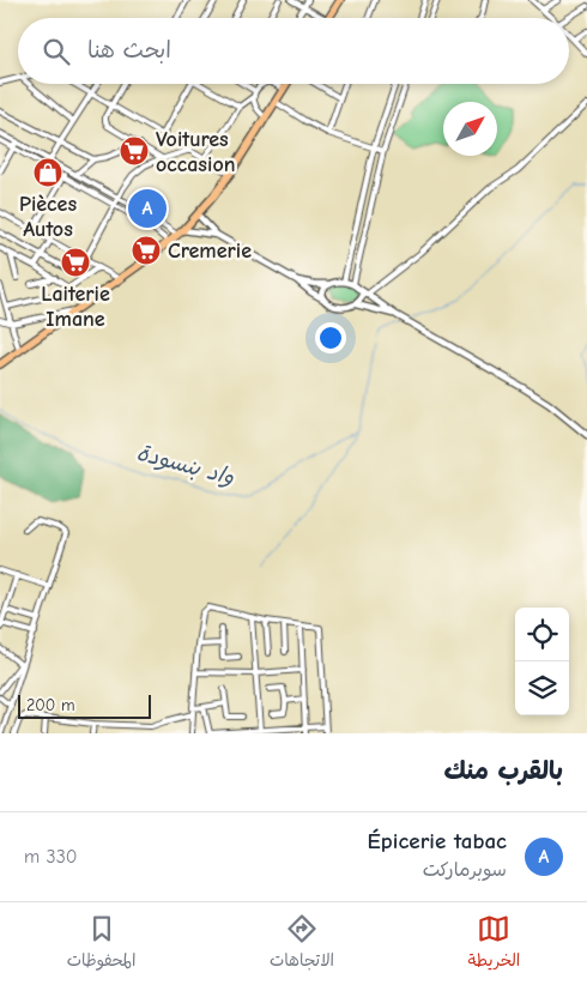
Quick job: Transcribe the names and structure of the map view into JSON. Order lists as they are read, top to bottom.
{
  "water": ["واد بنسودة"],
  "places": {
    "supermarket": ["Voitures occasion", "Cremerie", "Laiterie Imane"],
    "shop": ["Pièces Autos"]
  },
  "scale_bar": "200 m",
  "north": "top right",
  "page": {
    "search": "ابحث هنا",
    "pins": "A",
    "scale": "200 m",
    "heading": "بالقرب منك",
    "list": [
      {
        "mark": "A",
        "name": "Épicerie tabac",
        "note": "سوبرماركت",
        "value": "330 m"
      }
    ],
    "nav": ["الخريطة", "الاتجاهات", "المحفوظات"]
  }
}
